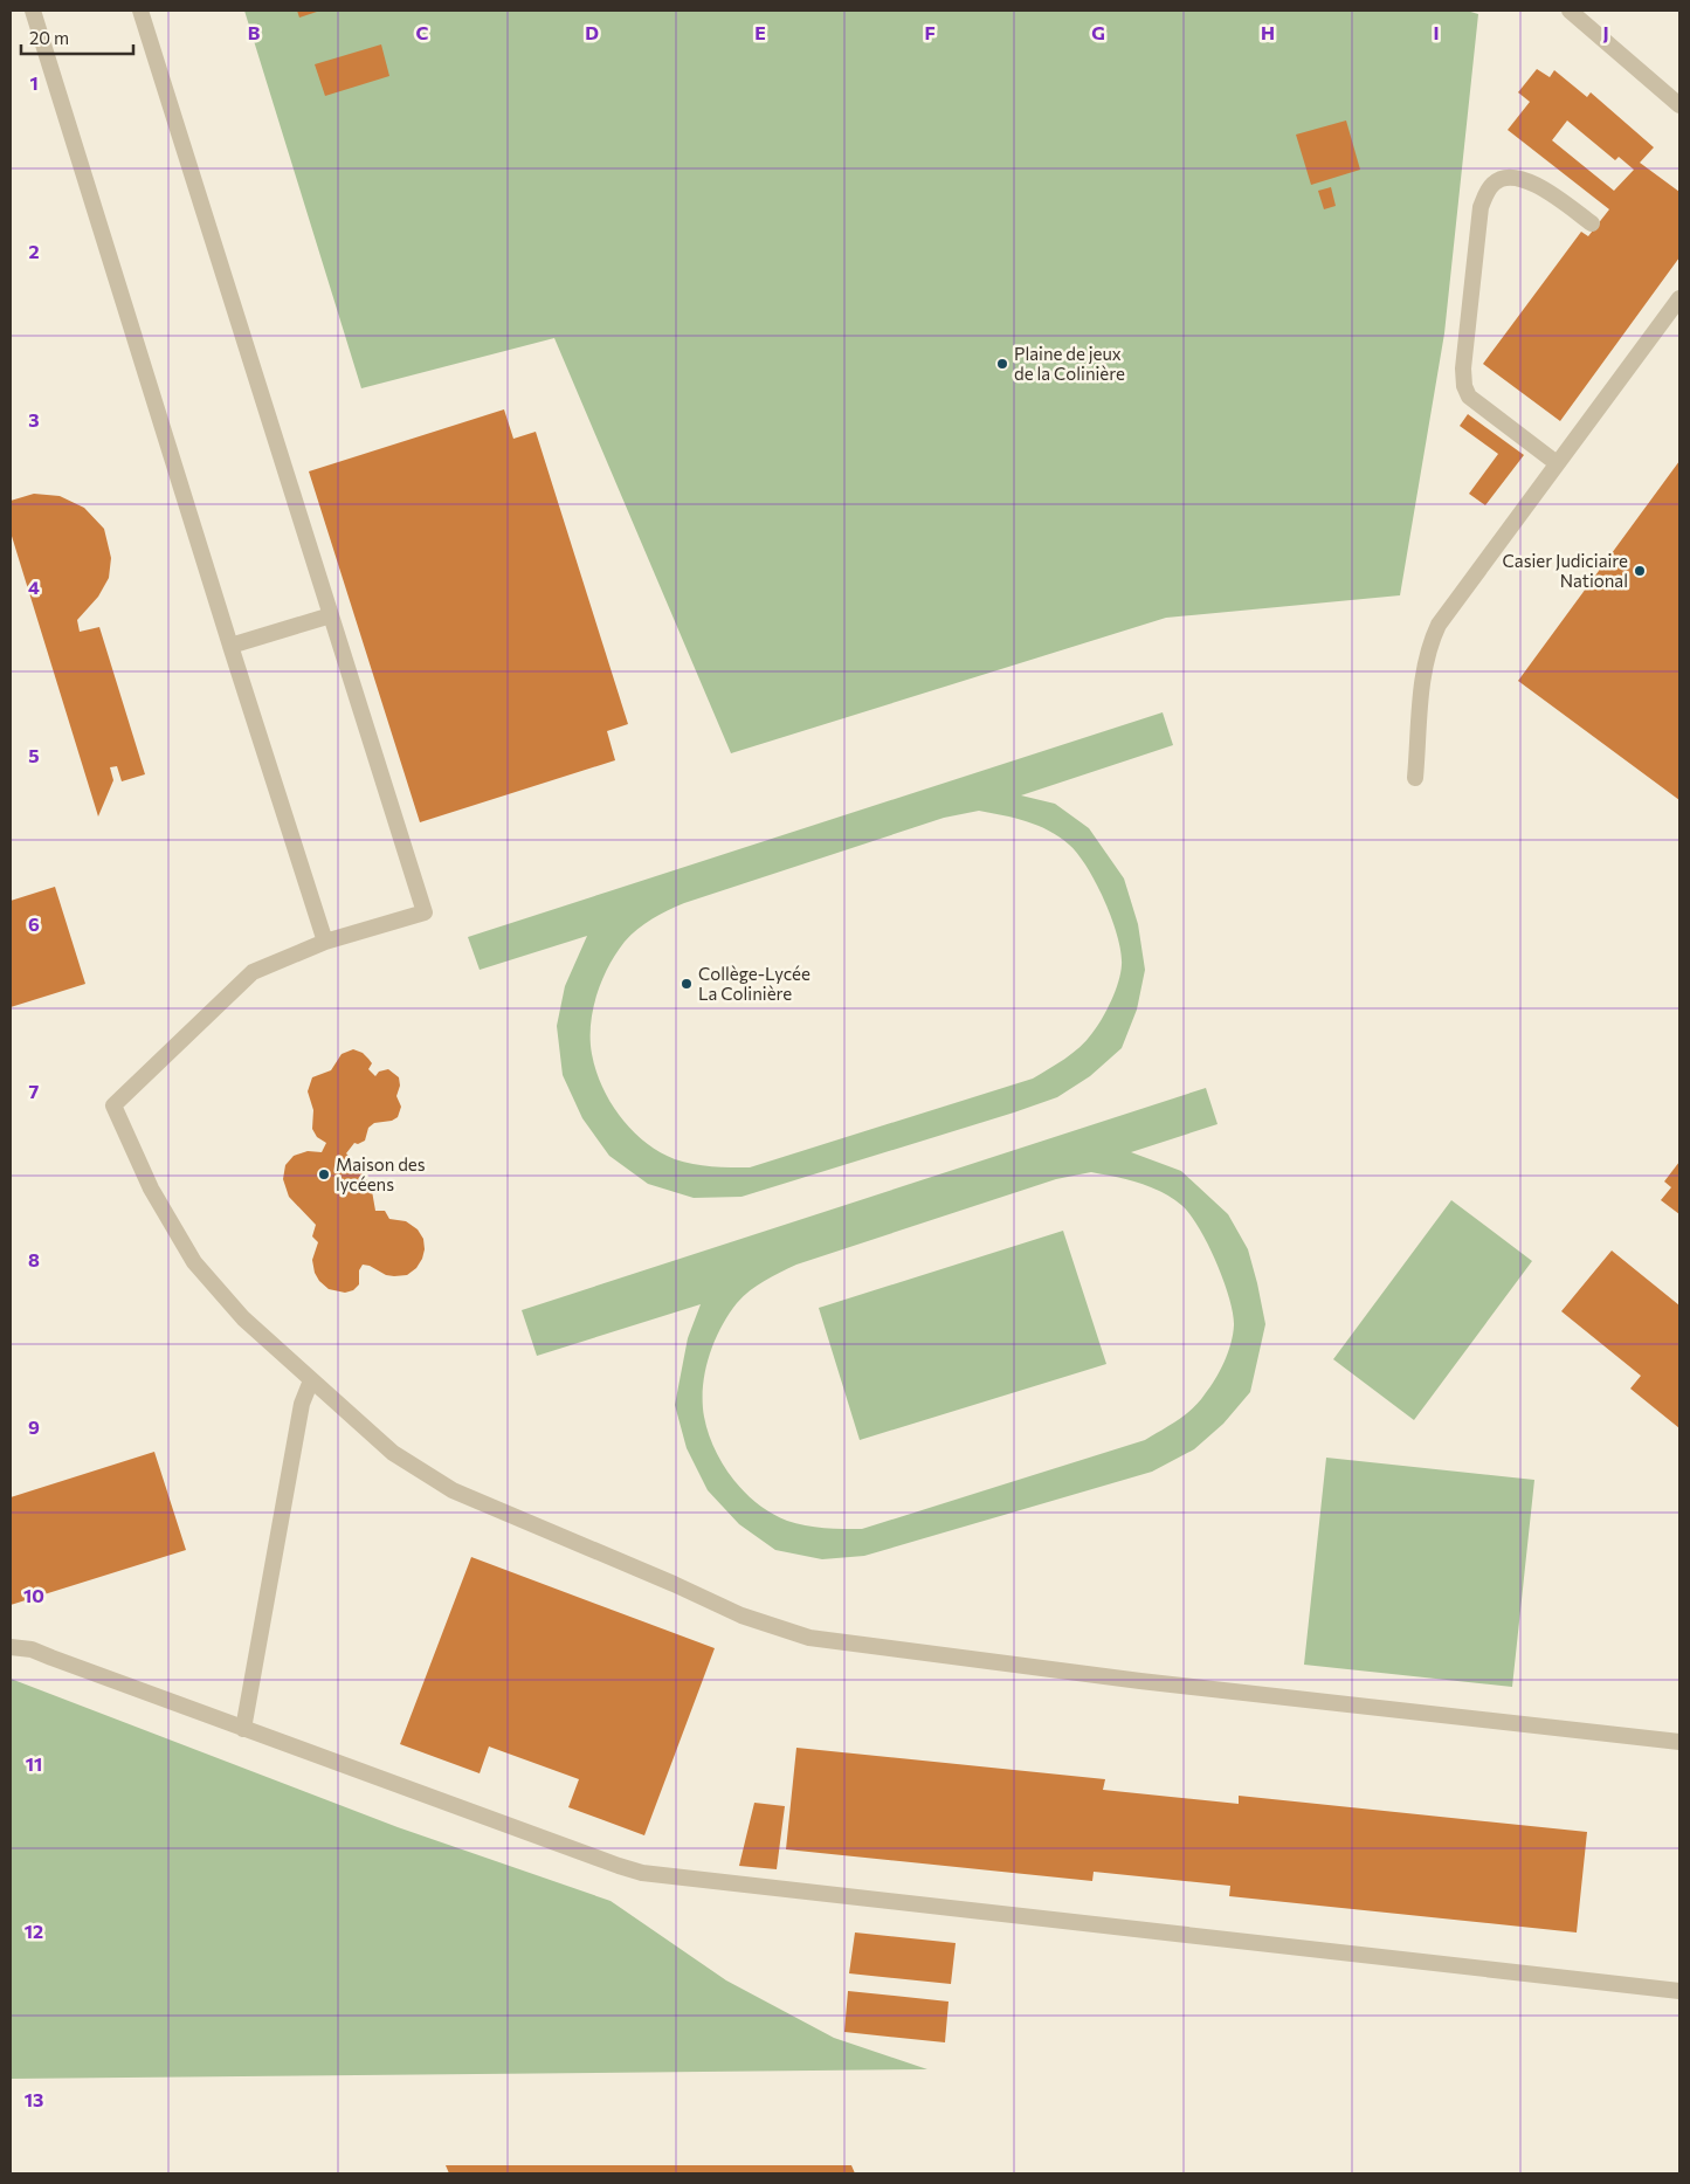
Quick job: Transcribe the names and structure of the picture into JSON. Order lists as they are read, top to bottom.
{
  "places": [
    "Plaine de jeux de la Colinière",
    "Casier Judiciaire National",
    "Collège-Lycée La Colinière",
    "Maison des lycéens"
  ],
  "scale_bar": "20 m",
  "grid": {
    "columns": [
      "B",
      "C",
      "D",
      "E",
      "F",
      "G",
      "H",
      "I",
      "J"
    ],
    "rows": [
      "1",
      "2",
      "3",
      "4",
      "5",
      "6",
      "7",
      "8",
      "9",
      "10",
      "11",
      "12",
      "13"
    ]
  }
}
